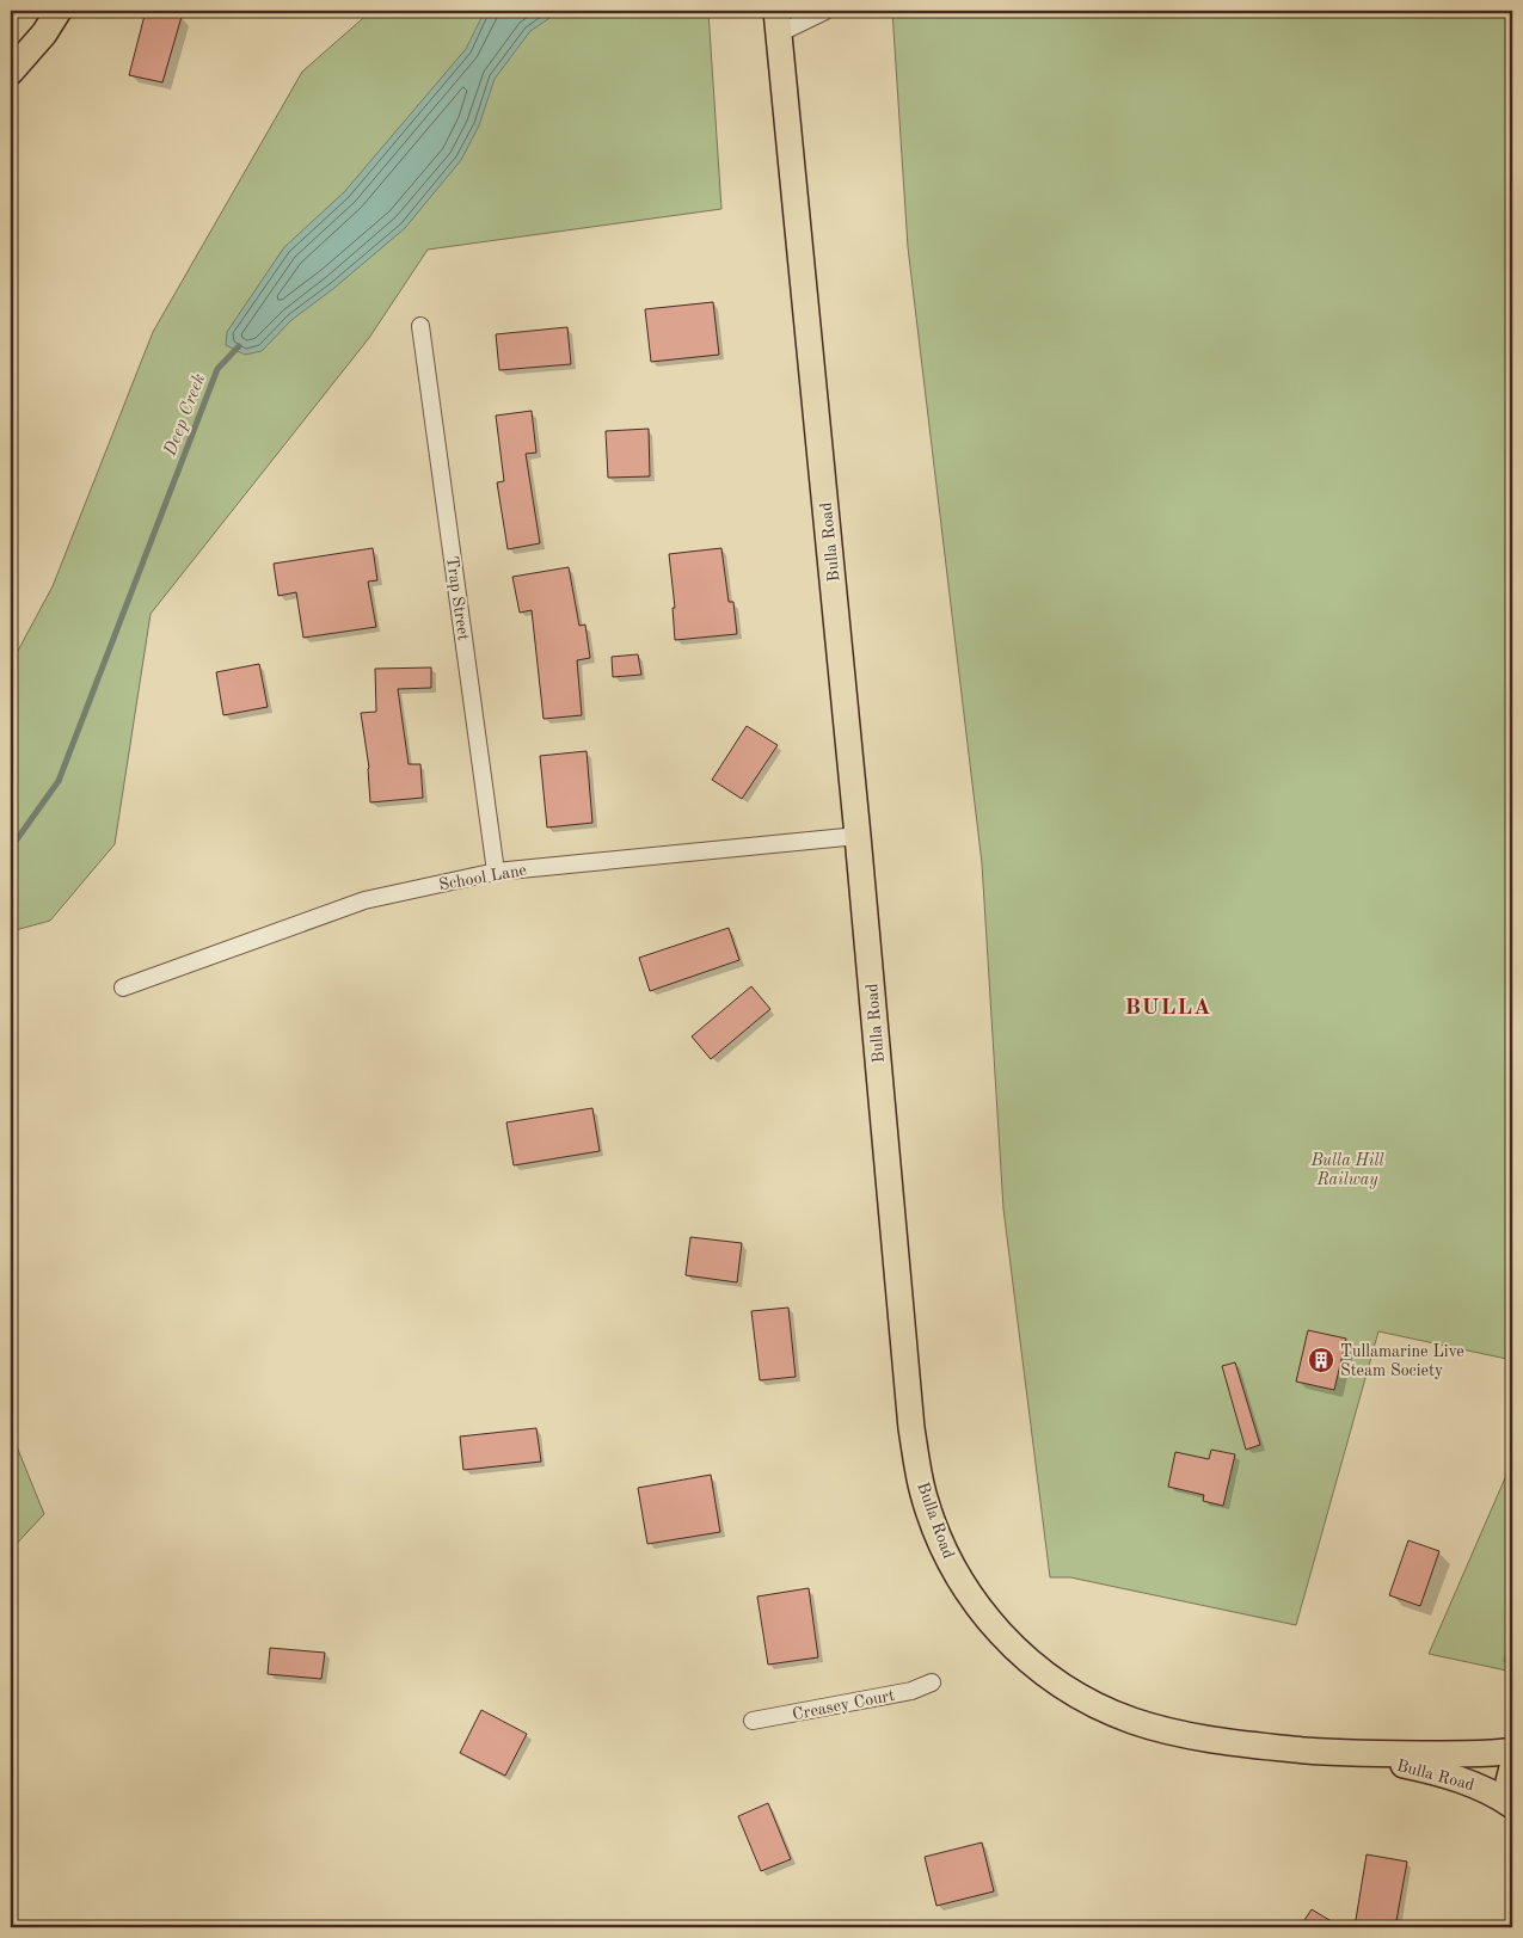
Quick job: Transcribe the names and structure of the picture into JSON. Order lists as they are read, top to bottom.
{
  "streets": {
    "main road": ["Bulla Road"],
    "street": ["Trap Street", "School Lane", "Creasey Court"]
  },
  "crossings": [
    ["Bulla Road", "School Lane"],
    ["Trap Street", "School Lane"]
  ],
  "districts": ["BULLA"],
  "water": ["Deep Creek"],
  "parks": ["Bulla Hill Railway"],
  "places": {
    "building": ["Tullamarine Live Steam Society"]
  }
}
